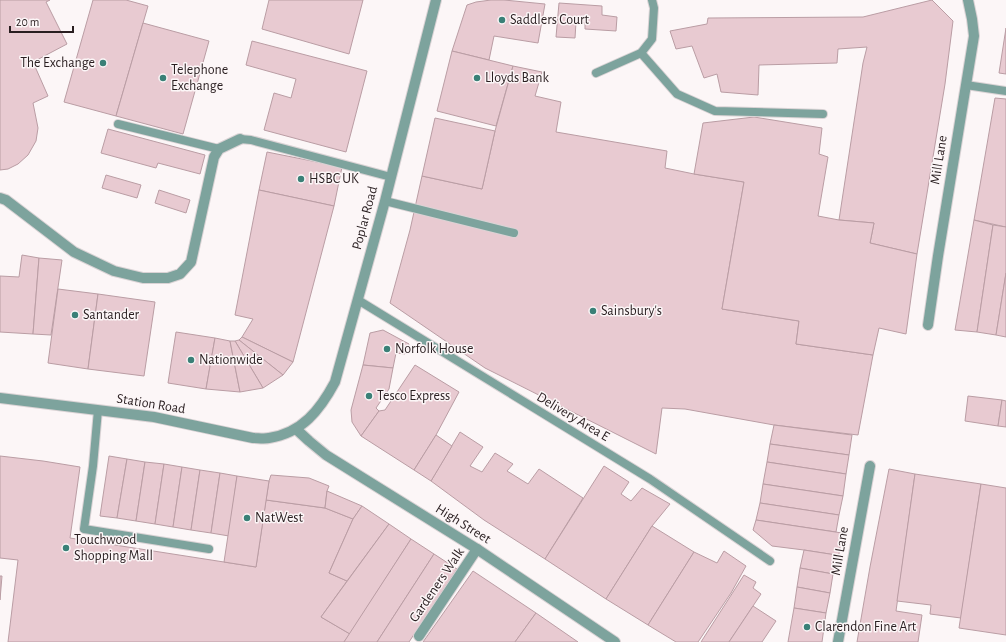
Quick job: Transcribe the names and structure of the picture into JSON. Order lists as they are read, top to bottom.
{
  "streets": {
    "street": [
      "Mill Lane",
      "Poplar Road",
      "Station Road",
      "High Street",
      "Gardeners Walk"
    ],
    "lane": ["Delivery Area E"]
  },
  "crossings": [
    ["Poplar Road", "Station Road"],
    ["Poplar Road", "Delivery Area E"],
    ["Poplar Road", "High Street"],
    ["Station Road", "High Street"],
    ["High Street", "Gardeners Walk"]
  ],
  "places": [
    "Saddlers Court",
    "The Exchange",
    "Telephone Exchange",
    "Lloyds Bank",
    "HSBC UK",
    "Sainsbury's",
    "Santander",
    "Norfolk House",
    "Nationwide",
    "Tesco Express",
    "NatWest",
    "Touchwood Shopping Mall",
    "Clarendon Fine Art"
  ],
  "scale_bar": "20 m"
}
